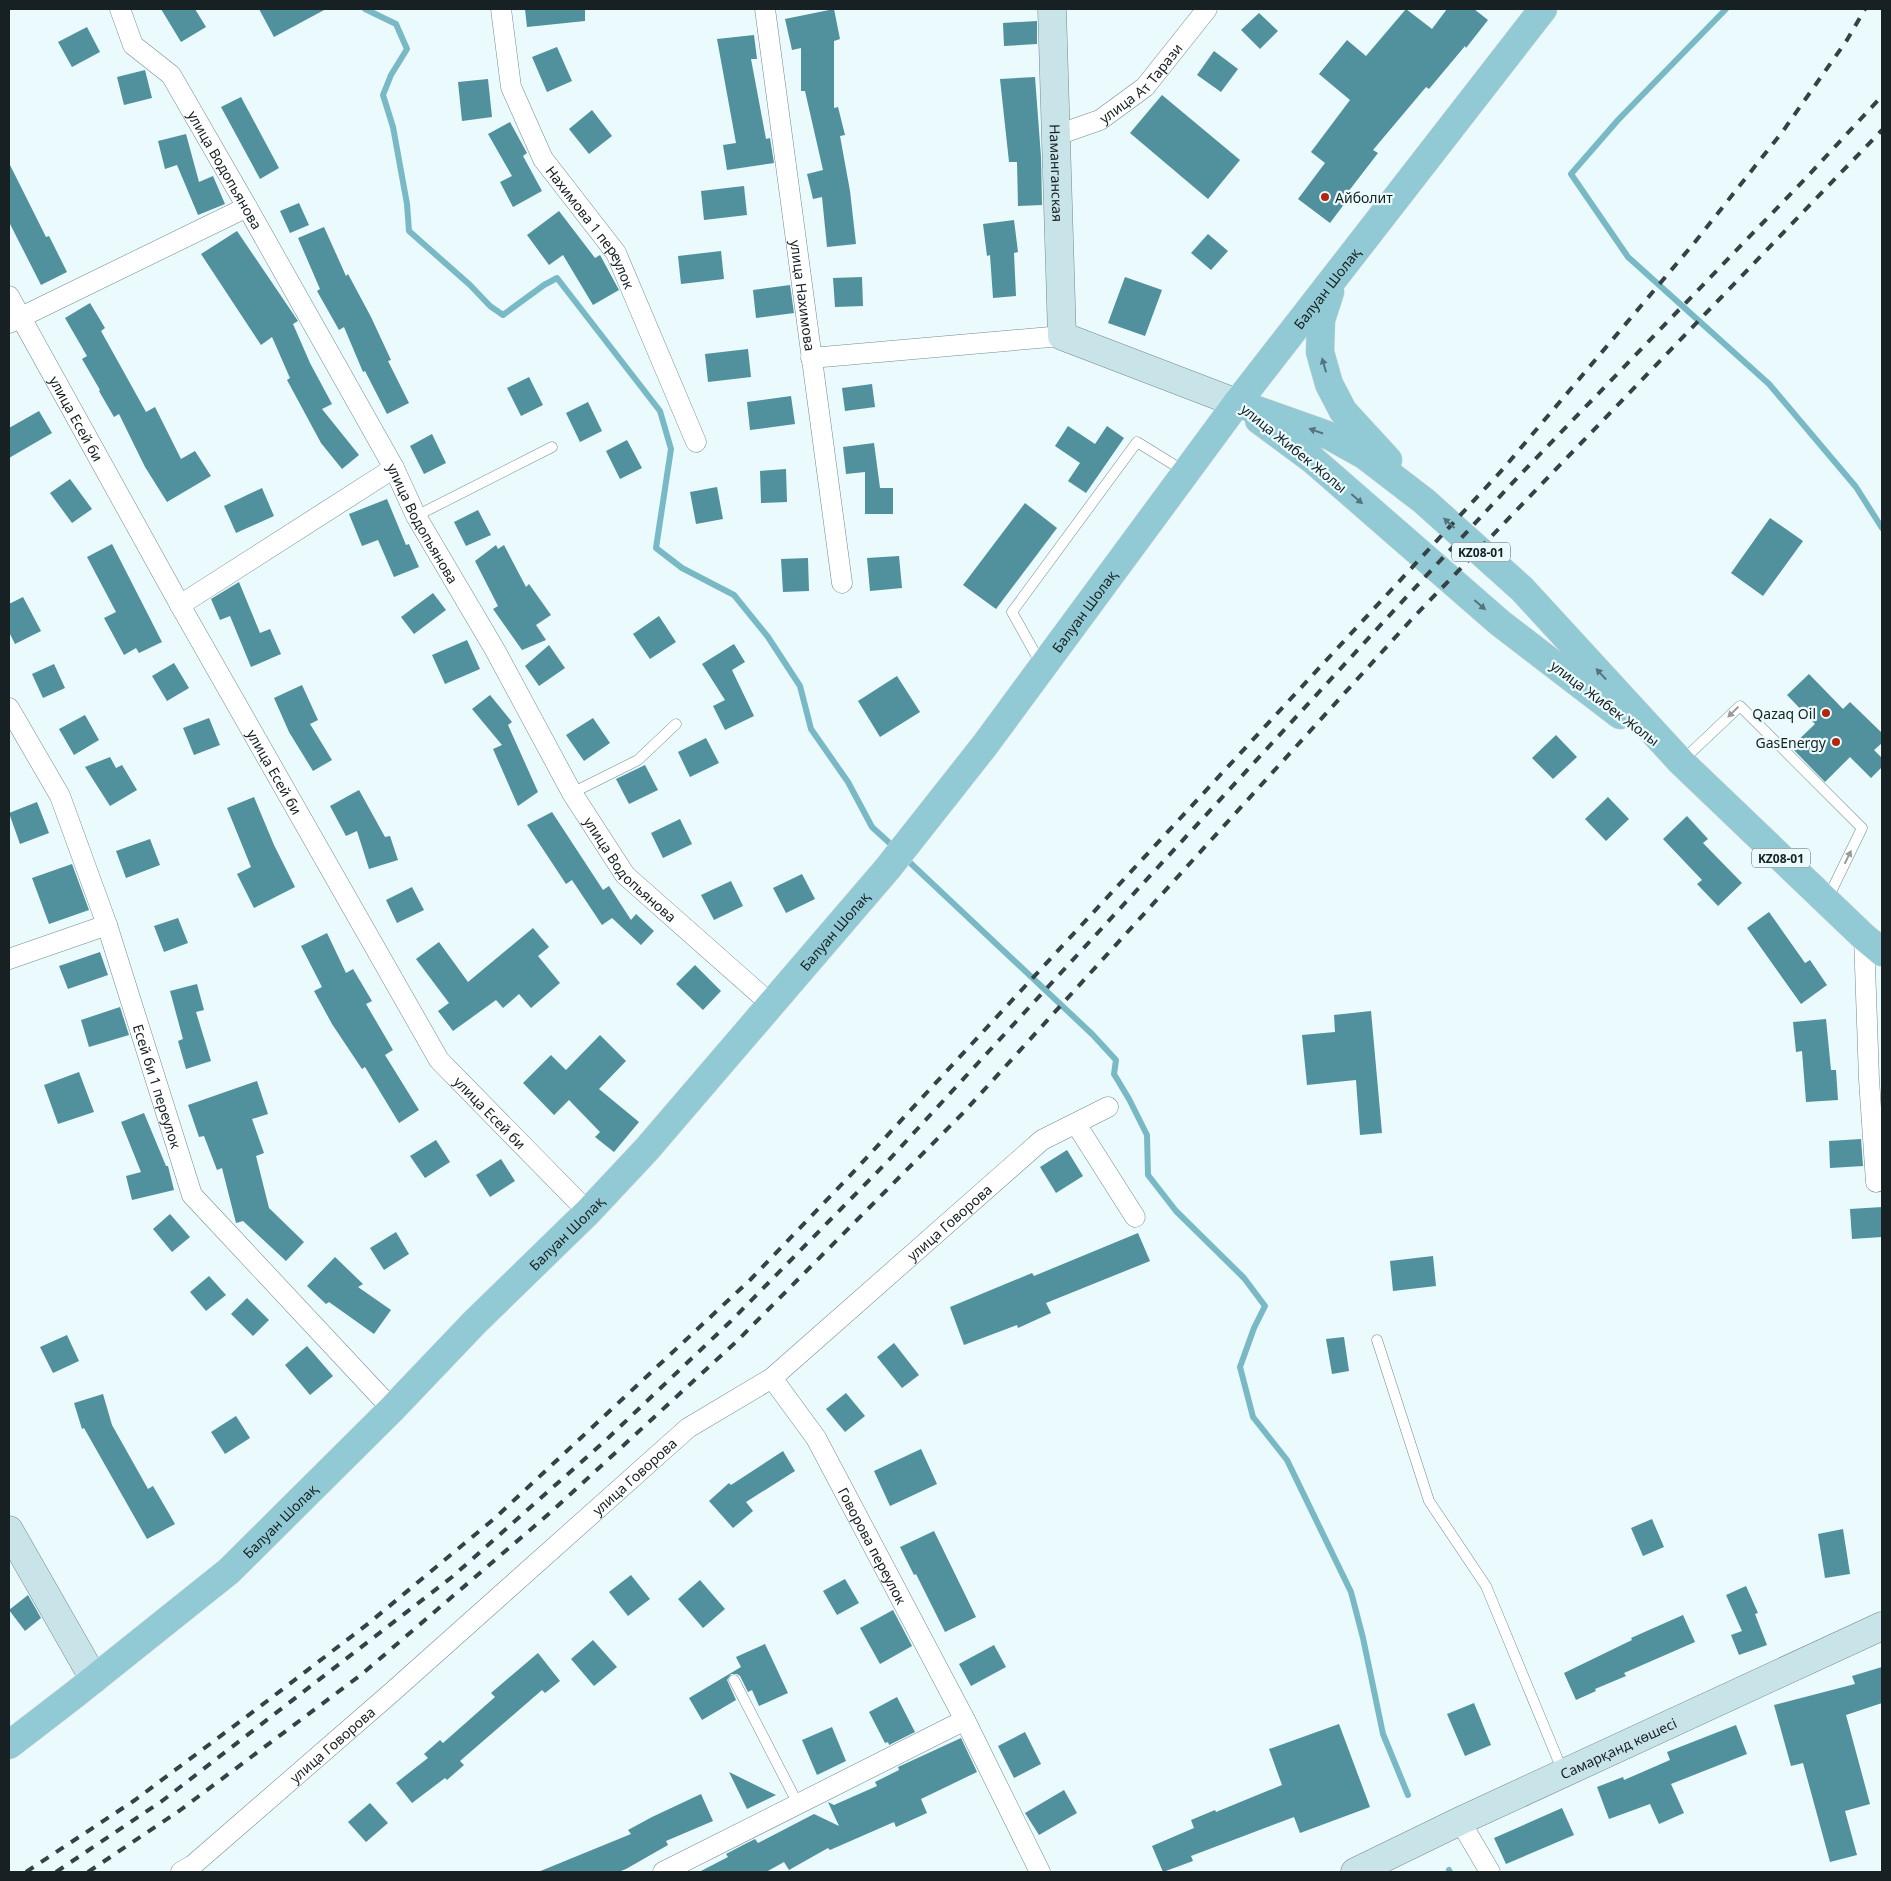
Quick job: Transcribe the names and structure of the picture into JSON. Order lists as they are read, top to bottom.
{
  "streets": {
    "main road": ["Балуан Шолақ", "улица Жибек Жолы", "KZ08-01"],
    "street": [
      "улица Ат Тарази",
      "улица Водопьянова",
      "Наманганская",
      "Нахимова 1 переулок",
      "улица Нахимова",
      "улица Есей би",
      "Есей би 1 переулок",
      "улица Говорова",
      "Говорова переулок",
      "Самарқанд көшесі"
    ]
  },
  "crossings": [
    ["улица Ат Тарази", "Наманганская"],
    ["улица Водопьянова", "Балуан Шолақ"],
    ["Балуан Шолақ", "улица Есей би"],
    ["Балуан Шолақ", "улица Жибек Жолы"],
    ["Балуан Шолақ", "KZ08-01"],
    ["Балуан Шолақ", "Есей би 1 переулок"],
    ["улица Жибек Жолы", "KZ08-01"],
    ["улица Говорова", "Говорова переулок"]
  ],
  "places": ["Айболит", "Qazaq Oil", "GasEnergy"]
}
